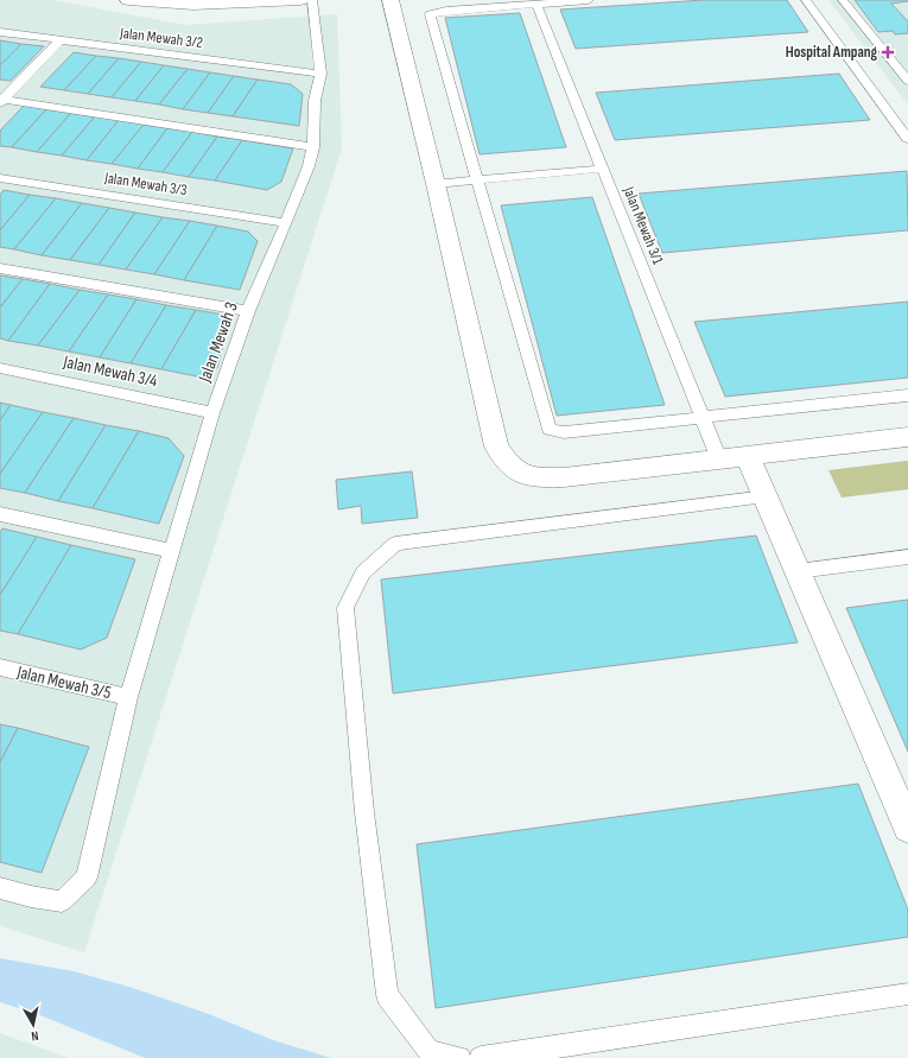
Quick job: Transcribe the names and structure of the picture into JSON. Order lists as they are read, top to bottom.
{
  "streets": {
    "lane": [
      "Jalan Mewah 3/2",
      "Jalan Mewah 3/3",
      "Jalan Mewah 3/1",
      "Jalan Mewah 3",
      "Jalan Mewah 3/4",
      "Jalan Mewah 3/5"
    ]
  },
  "crossings": [
    ["Jalan Mewah 3/2", "Jalan Mewah 3"],
    ["Jalan Mewah 3/3", "Jalan Mewah 3"],
    ["Jalan Mewah 3", "Jalan Mewah 3/4"],
    ["Jalan Mewah 3", "Jalan Mewah 3/5"]
  ],
  "places": {
    "health": ["Hospital Ampang"]
  },
  "north": "bottom"
}
